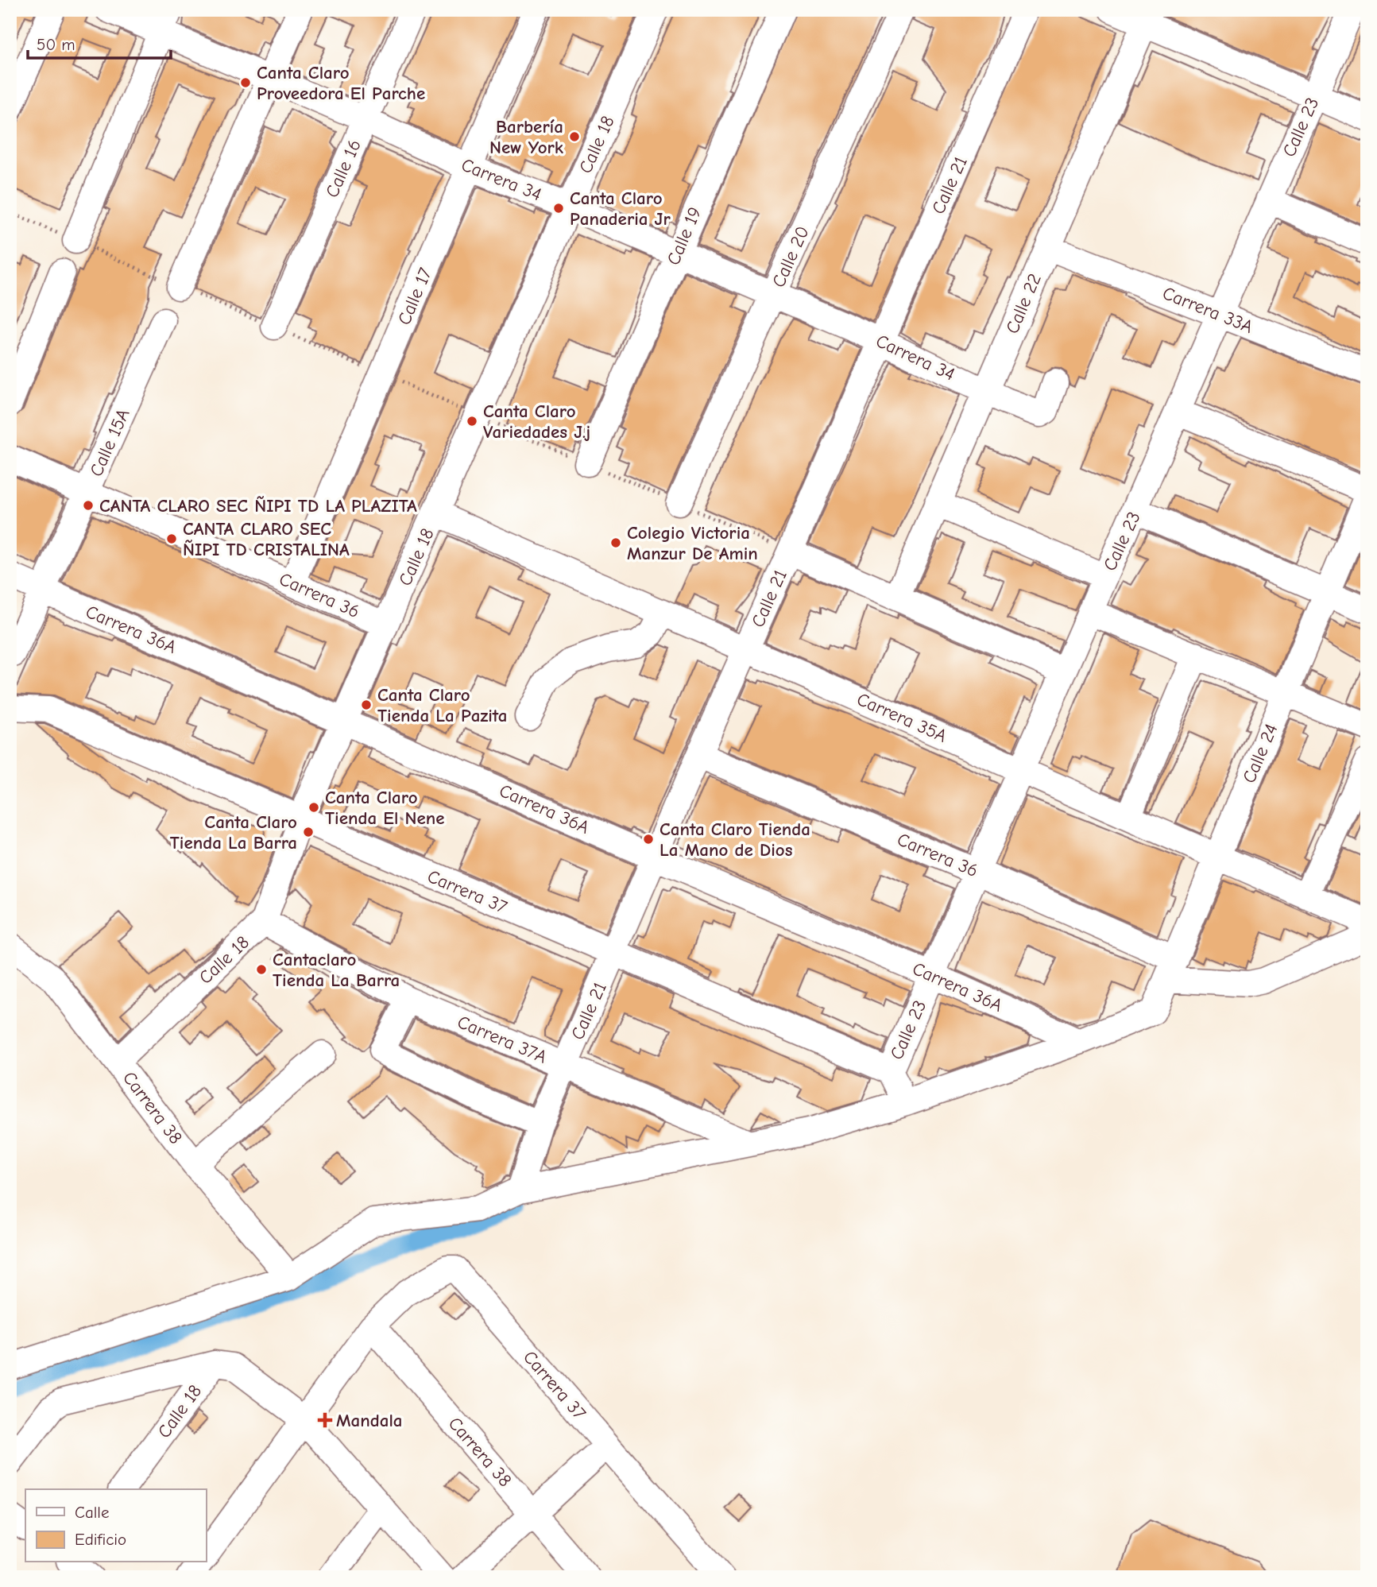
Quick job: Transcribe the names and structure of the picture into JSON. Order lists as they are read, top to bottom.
{
  "streets": {
    "street": [
      "Calle 23",
      "Calle 18",
      "Calle 16",
      "Carrera 34",
      "Calle 21",
      "Calle 19",
      "Calle 20",
      "Calle 17",
      "Calle 22",
      "Carrera 33A",
      "Calle 15A",
      "Carrera 36",
      "Carrera 36A",
      "Carrera 35A",
      "Calle 24",
      "Carrera 37",
      "Carrera 37A",
      "Carrera 38"
    ]
  },
  "crossings": [
    ["Calle 23", "Carrera 33A"],
    ["Calle 23", "Carrera 36"],
    ["Calle 23", "Carrera 36A"],
    ["Calle 23", "Carrera 35A"],
    ["Calle 23", "Carrera 37"],
    ["Calle 18", "Carrera 34"],
    ["Calle 18", "Carrera 36"],
    ["Calle 18", "Carrera 36A"],
    ["Calle 18", "Carrera 35A"],
    ["Calle 18", "Carrera 37"],
    ["Calle 18", "Carrera 37A"],
    ["Calle 18", "Carrera 38"],
    ["Calle 16", "Carrera 34"],
    ["Carrera 34", "Calle 21"],
    ["Carrera 34", "Calle 19"],
    ["Carrera 34", "Calle 20"],
    ["Carrera 34", "Calle 17"],
    ["Carrera 34", "Calle 22"],
    ["Calle 21", "Carrera 36"],
    ["Calle 21", "Carrera 36A"],
    ["Calle 21", "Carrera 35A"],
    ["Calle 21", "Carrera 37"],
    ["Calle 21", "Carrera 37A"],
    ["Calle 17", "Carrera 36"],
    ["Calle 22", "Carrera 33A"],
    ["Calle 15A", "Carrera 36"],
    ["Calle 15A", "Carrera 36A"],
    ["Carrera 36", "Calle 24"],
    ["Carrera 36A", "Calle 24"],
    ["Carrera 35A", "Calle 24"],
    ["Carrera 37", "Carrera 38"]
  ],
  "places": {
    "other": [
      "Canta Claro Proveedora El Parche",
      "Barbería New York",
      "Canta Claro Panaderia Jr",
      "Canta Claro Variedades J.j",
      "CANTA CLARO SEC ÑIPI TD LA PLAZITA",
      "CANTA CLARO SEC ÑIPI TD CRISTALINA",
      "Colegio Victoria Manzur De Amin",
      "Canta Claro Tienda La Pazita",
      "Canta Claro Tienda El Nene",
      "Canta Claro Tienda La Barra",
      "Canta Claro Tienda La Mano de Dios",
      "Cantaclaro Tienda La Barra"
    ],
    "health": ["Mandala"]
  },
  "legend": ["Calle", "Edificio"],
  "scale_bar": "50 m"
}
